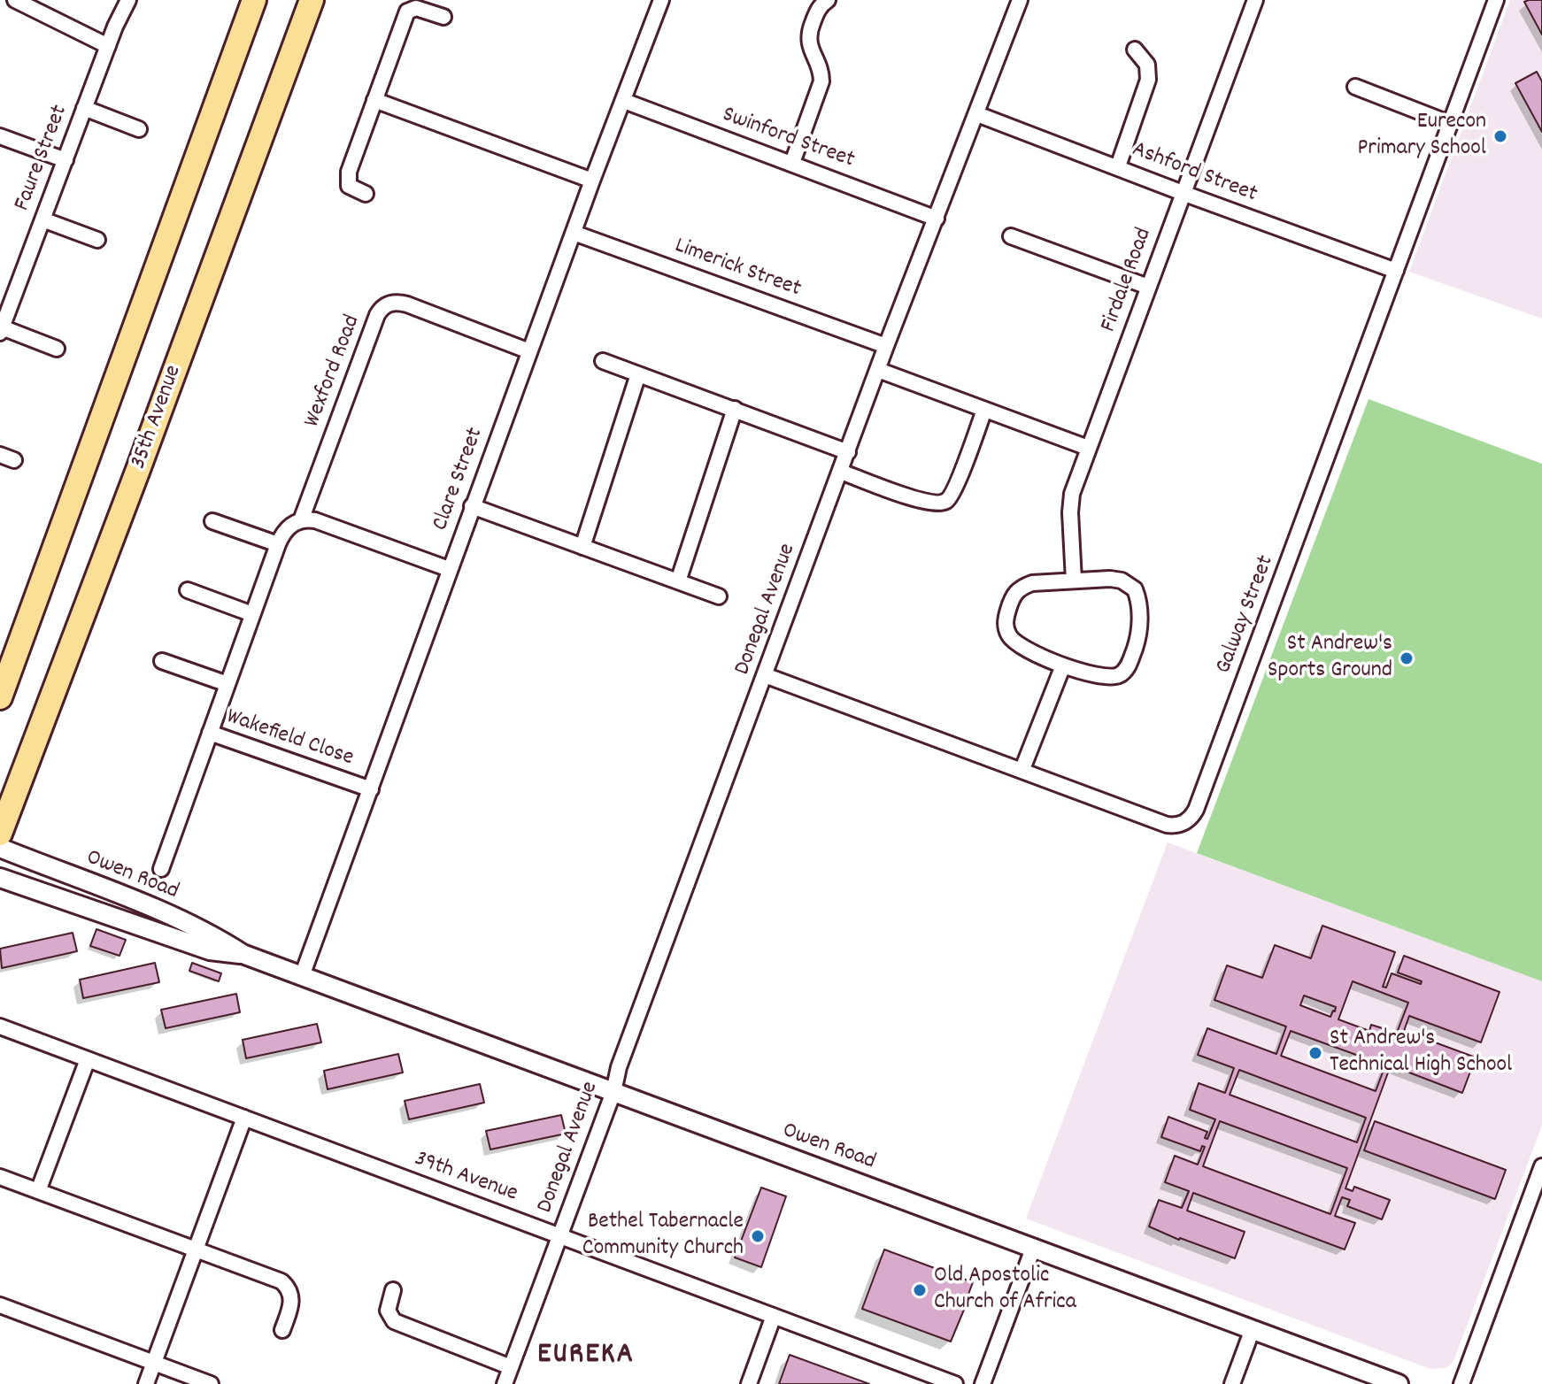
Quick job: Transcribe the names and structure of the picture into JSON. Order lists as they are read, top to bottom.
{
  "streets": {
    "main road": ["35th Avenue"],
    "street": [
      "Swinford Street",
      "Faure Street",
      "Ashford Street",
      "Limerick Street",
      "Firdale Road",
      "Wexford Road",
      "Clare Street",
      "Donegal Avenue",
      "Galway Street",
      "Wakefield Close",
      "Owen Road",
      "39th Avenue"
    ]
  },
  "crossings": [
    ["Swinford Street", "Clare Street"],
    ["Swinford Street", "Donegal Avenue"],
    ["Ashford Street", "Firdale Road"],
    ["Ashford Street", "Donegal Avenue"],
    ["Ashford Street", "Galway Street"],
    ["Limerick Street", "Clare Street"],
    ["Limerick Street", "Donegal Avenue"],
    ["Wexford Road", "Clare Street"],
    ["Clare Street", "Wakefield Close"],
    ["Clare Street", "Owen Road"],
    ["Donegal Avenue", "Galway Street"],
    ["Donegal Avenue", "Owen Road"],
    ["Donegal Avenue", "39th Avenue"]
  ],
  "districts": ["EUREKA"],
  "places": [
    "Eurecon Primary School",
    "St Andrew's Sports Ground",
    "St Andrew's Technical High School",
    "Bethel Tabernacle Community Church",
    "Old Apostolic Church of Africa"
  ]
}
